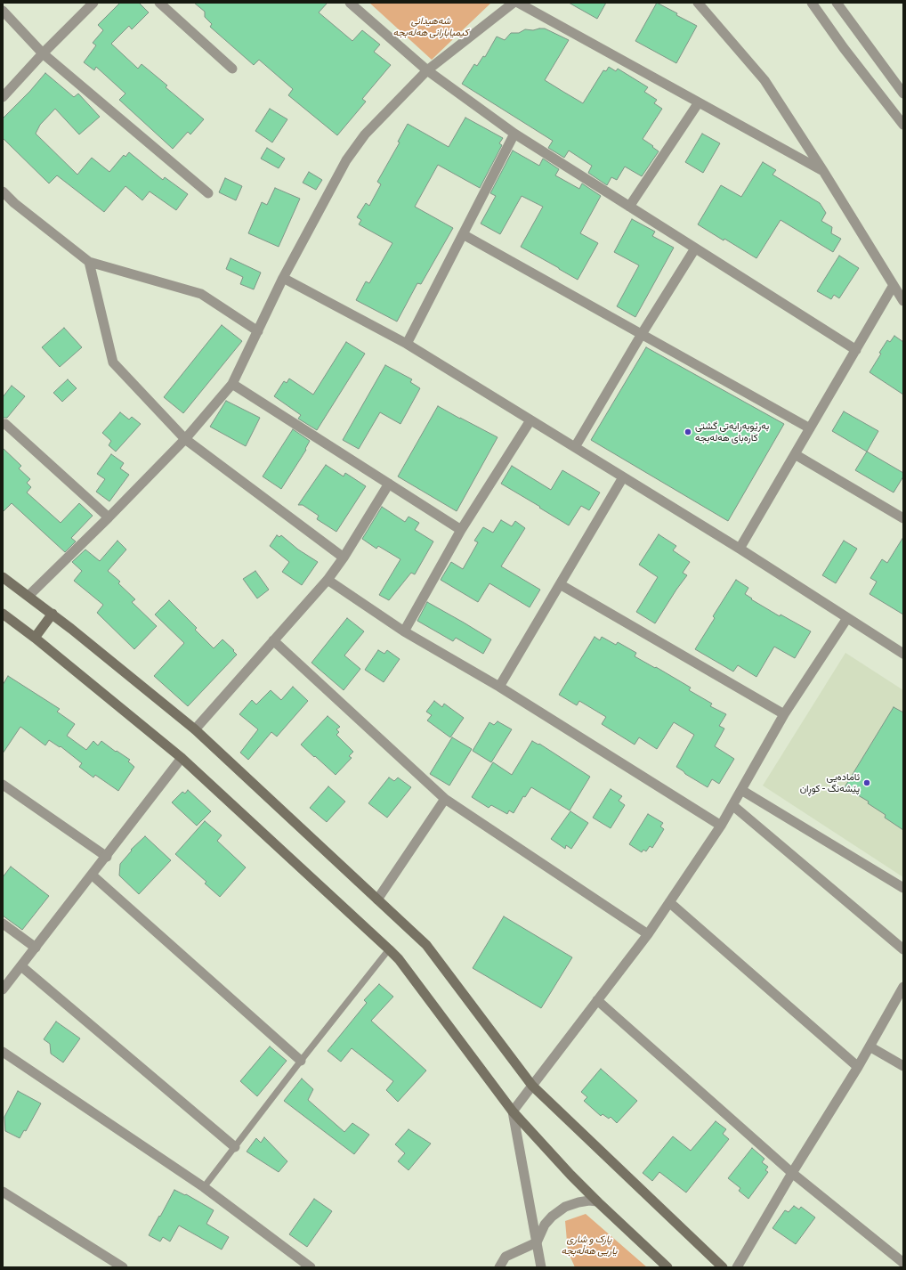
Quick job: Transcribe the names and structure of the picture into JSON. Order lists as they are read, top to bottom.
{
  "parks": ["شەھیدانی کیمیابارانی ھەلەبجە", "پارک و شاری یاریی ھەڵەبجە"],
  "places": ["بەرێوبەرایەتی گشتی کارەبای هەلەبجە", "ئامادەیی پێشەنگ - کوڕان"]
}
